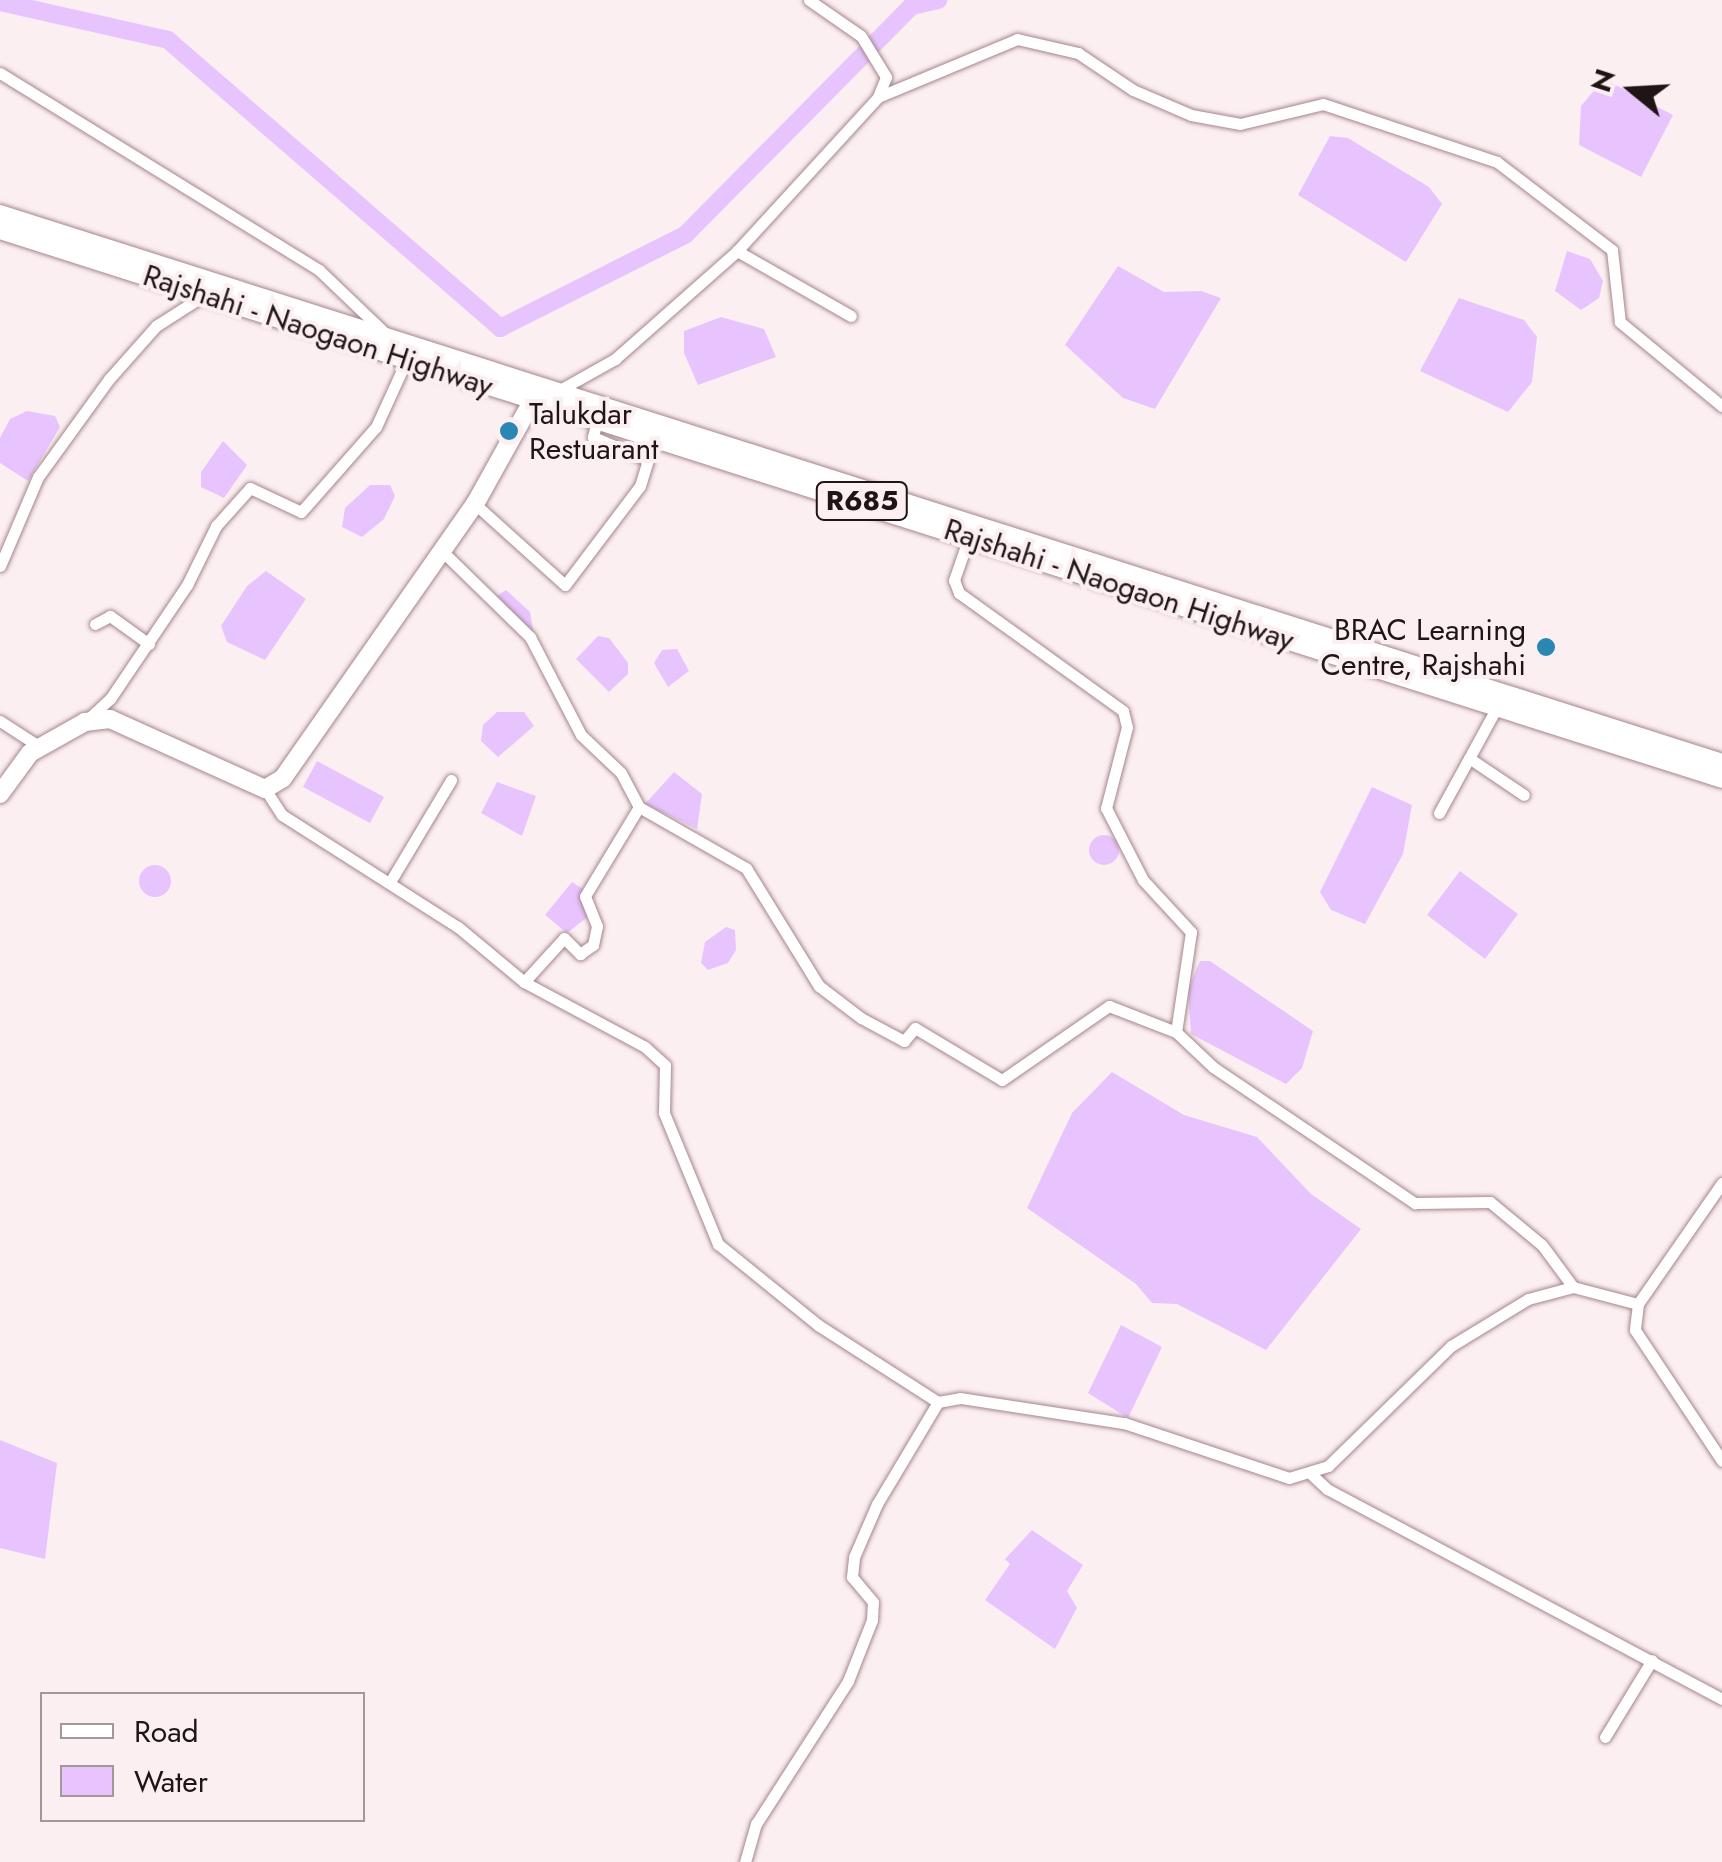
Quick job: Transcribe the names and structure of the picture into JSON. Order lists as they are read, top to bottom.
{
  "streets": {
    "main road": ["Rajshahi - Naogaon Highway", "R685"]
  },
  "places": ["Talukdar Restuarant", "BRAC Learning Centre, Rajshahi"],
  "legend": ["Road", "Water"],
  "north": "left"
}
